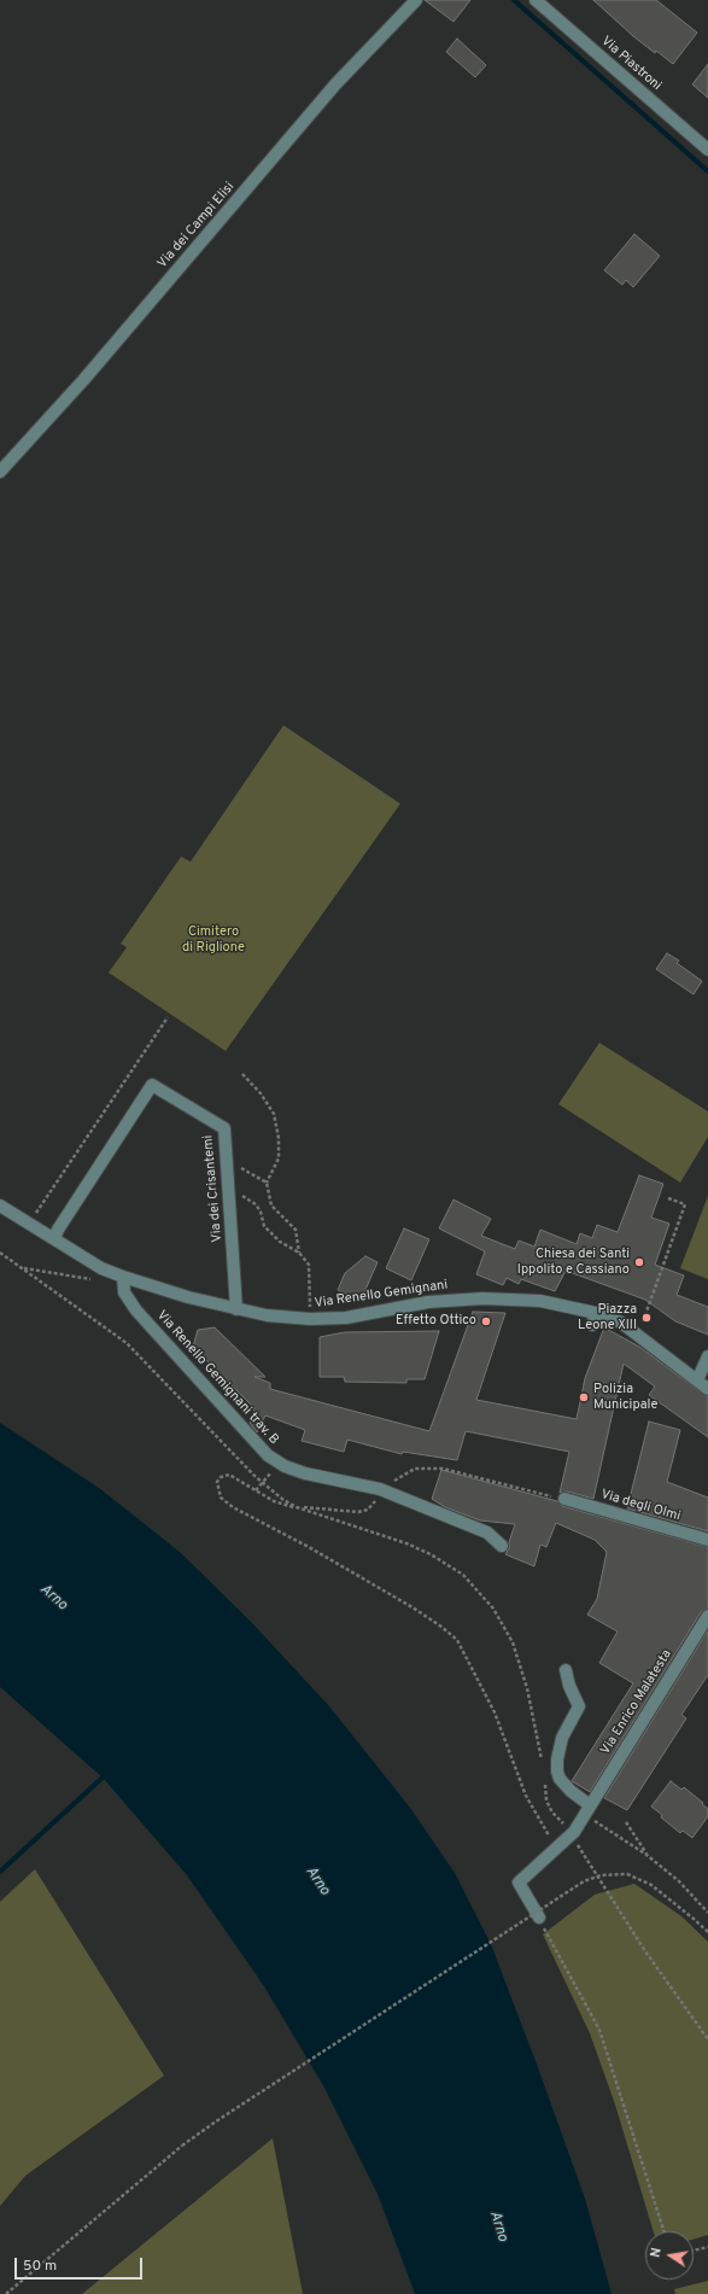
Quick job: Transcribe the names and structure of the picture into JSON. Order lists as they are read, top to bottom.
{
  "streets": {
    "street": [
      "Via Piastroni",
      "Via dei Campi Elisi",
      "Via dei Crisantemi",
      "Via Renello Gemignani",
      "Via Renello Gemignani trav. B",
      "Via degli Olmi",
      "Via Enrico Malatesta"
    ]
  },
  "crossings": [
    ["Via dei Crisantemi", "Via Renello Gemignani"],
    ["Via Renello Gemignani", "Via Renello Gemignani trav. B"]
  ],
  "water": ["Arno"],
  "parks": ["Cimitero di Riglione"],
  "places": [
    "Chiesa dei Santi Ippolito e Cassiano",
    "Piazza Leone XIII",
    "Effetto Ottico",
    "Polizia Municipale"
  ],
  "scale_bar": "50 m",
  "north": "left"
}
